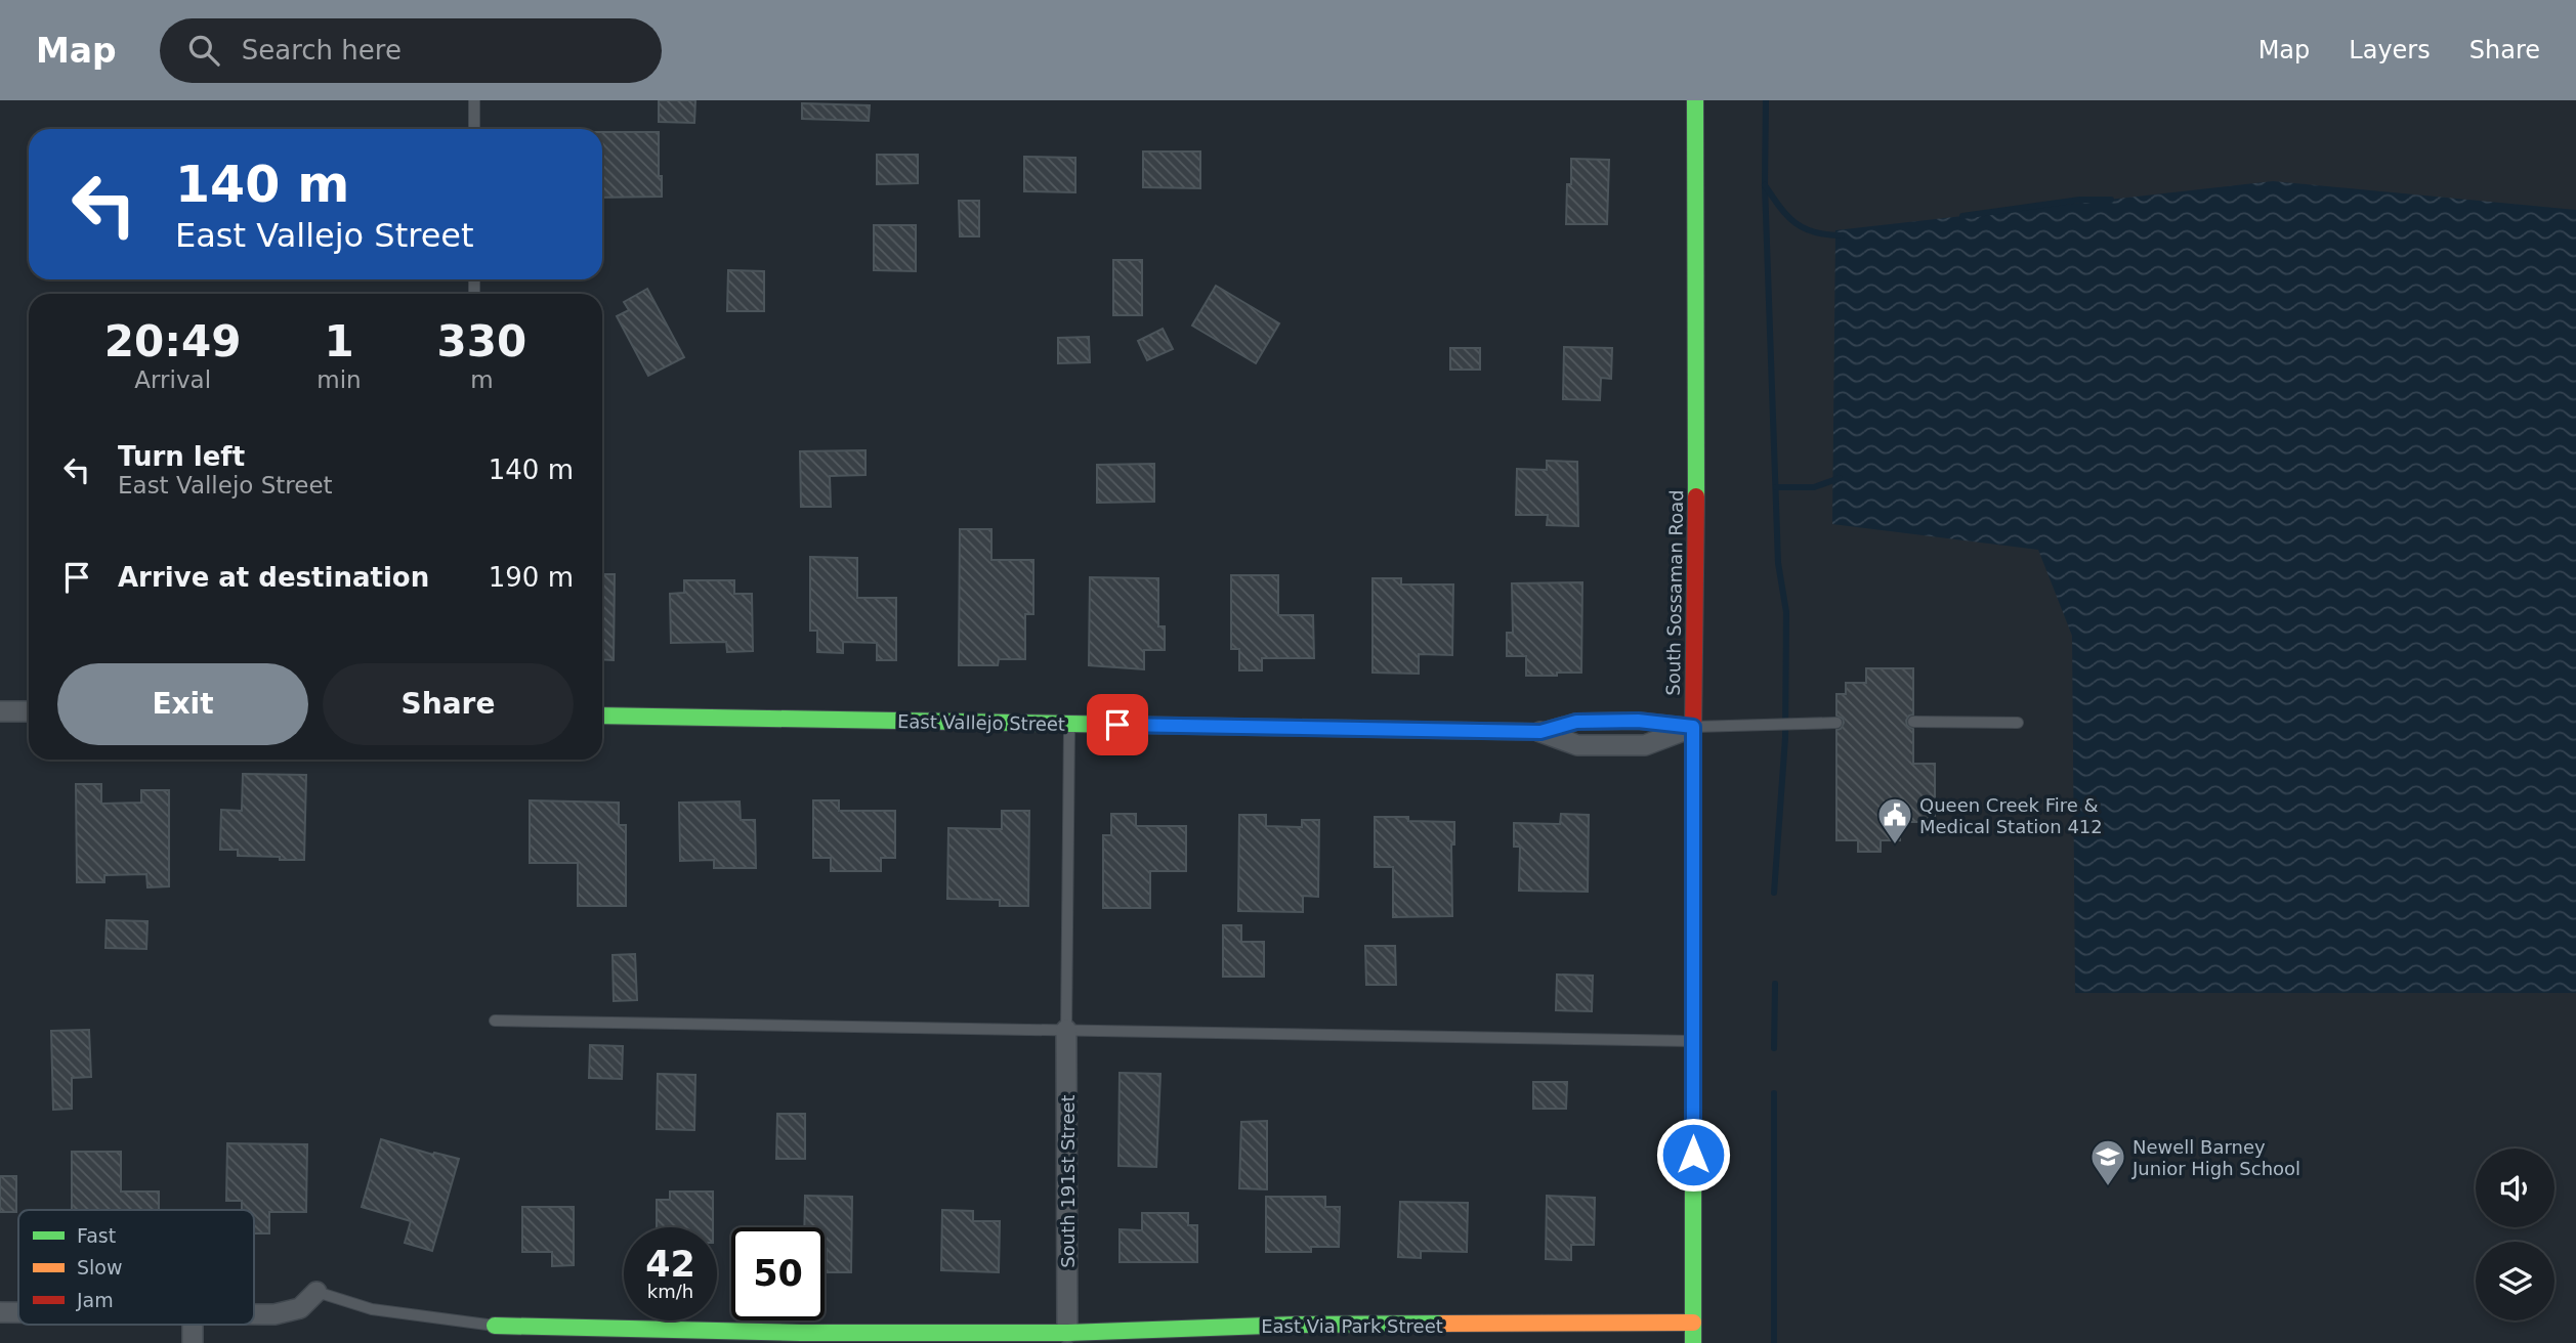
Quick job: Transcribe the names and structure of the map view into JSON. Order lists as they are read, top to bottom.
{
  "streets": {
    "street": [
      "South Sossaman Road",
      "East Vallejo Street",
      "South 191st Street",
      "East Via Park Street"
    ]
  },
  "crossings": [
    ["South Sossaman Road", "East Vallejo Street"],
    ["South Sossaman Road", "East Via Park Street"],
    ["South 191st Street", "East Via Park Street"]
  ],
  "places": {
    "public building": ["Queen Creek Fire & Medical Station 412"],
    "school or university": ["Newell Barney Junior High School"]
  },
  "legend": ["Fast", "Slow", "Jam"],
  "page": {
    "header": "Map",
    "search": "Search here",
    "nav": ["Map", "Layers", "Share"],
    "turn": ["140 m", "East Vallejo Street"],
    "eta": [
      "20:49",
      "Arrival",
      "1",
      "min",
      "330",
      "m"
    ],
    "list": [
      {
        "name": "Turn left",
        "note": "East Vallejo Street",
        "value": "140 m"
      },
      {
        "name": "Arrive at destination",
        "value": "190 m"
      }
    ],
    "buttons": ["Exit", "Share"],
    "speed": "42 km/h",
    "limit": "50"
  }
}
